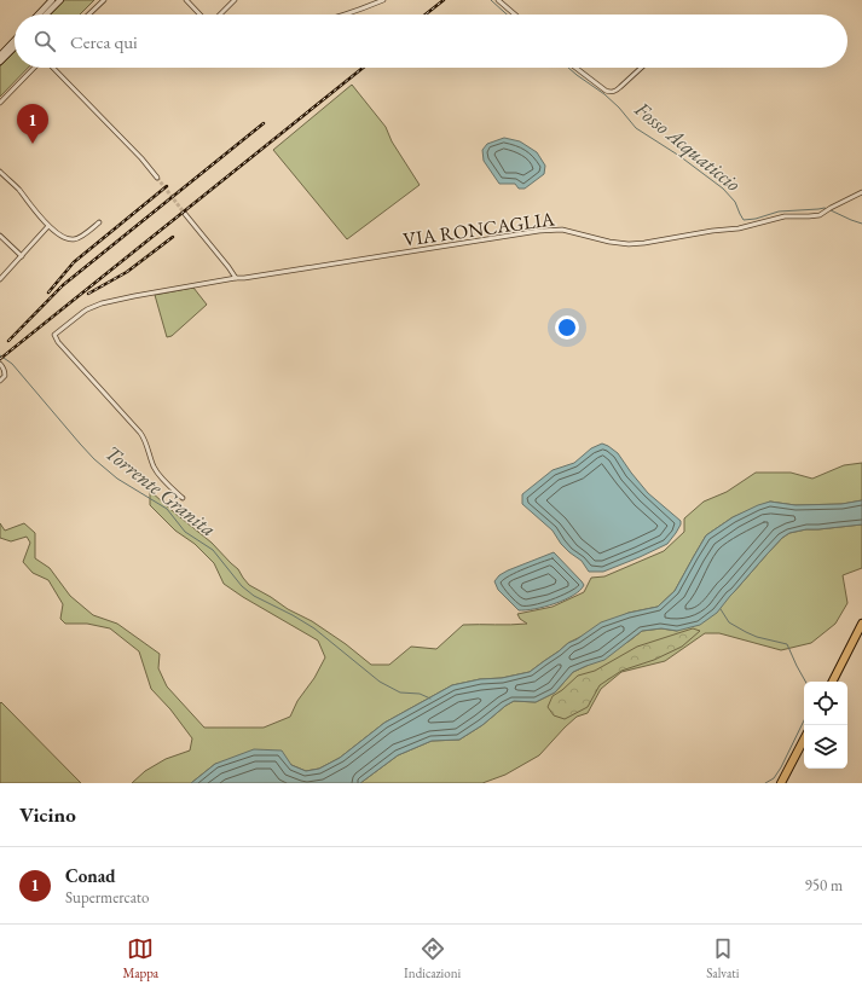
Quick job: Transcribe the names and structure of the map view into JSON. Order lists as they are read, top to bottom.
{
  "streets": {
    "street": ["VIA RONCAGLIA"]
  },
  "water": ["Fosso Acquaticcio", "Torrente Granita"],
  "page": {
    "search": "Cerca qui",
    "pins": "1",
    "heading": "Vicino",
    "list": [
      {
        "mark": "1",
        "name": "Conad",
        "note": "Supermercato",
        "value": "950 m"
      }
    ],
    "nav": ["Mappa", "Indicazioni", "Salvati"]
  }
}
